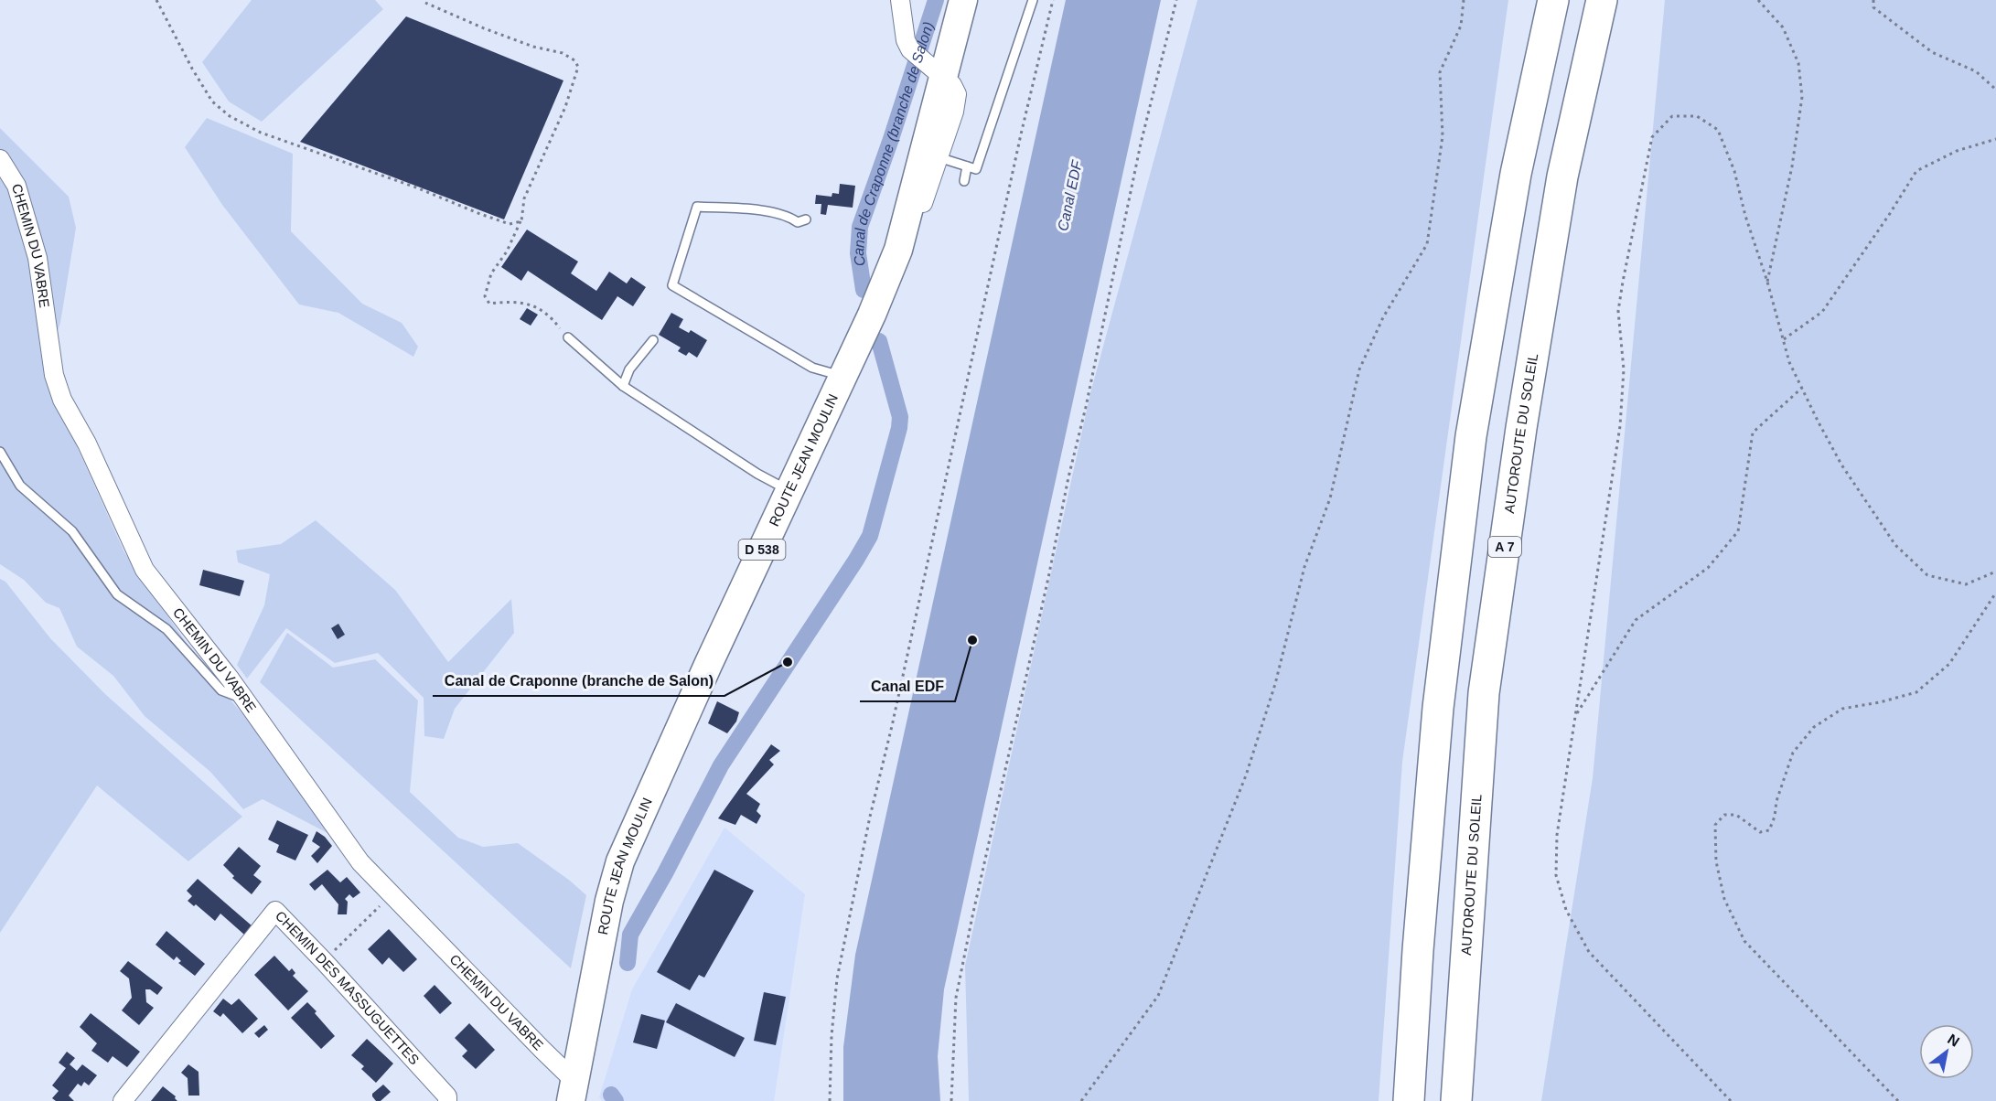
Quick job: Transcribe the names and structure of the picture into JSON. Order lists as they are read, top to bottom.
{
  "streets": {
    "highway": ["AUTOROUTE DU SOLEIL", "A 7"],
    "main road": ["ROUTE JEAN MOULIN", "D 538"],
    "street": ["CHEMIN DU VABRE", "CHEMIN DES MASSUGUETTES"]
  },
  "crossings": [
    ["CHEMIN DU VABRE", "ROUTE JEAN MOULIN"]
  ],
  "water": ["Canal de Craponne (branche de Salon)", "Canal EDF"],
  "places": ["Canal EDF", "Canal de Craponne (branche de Salon)"],
  "north": "top right"
}
